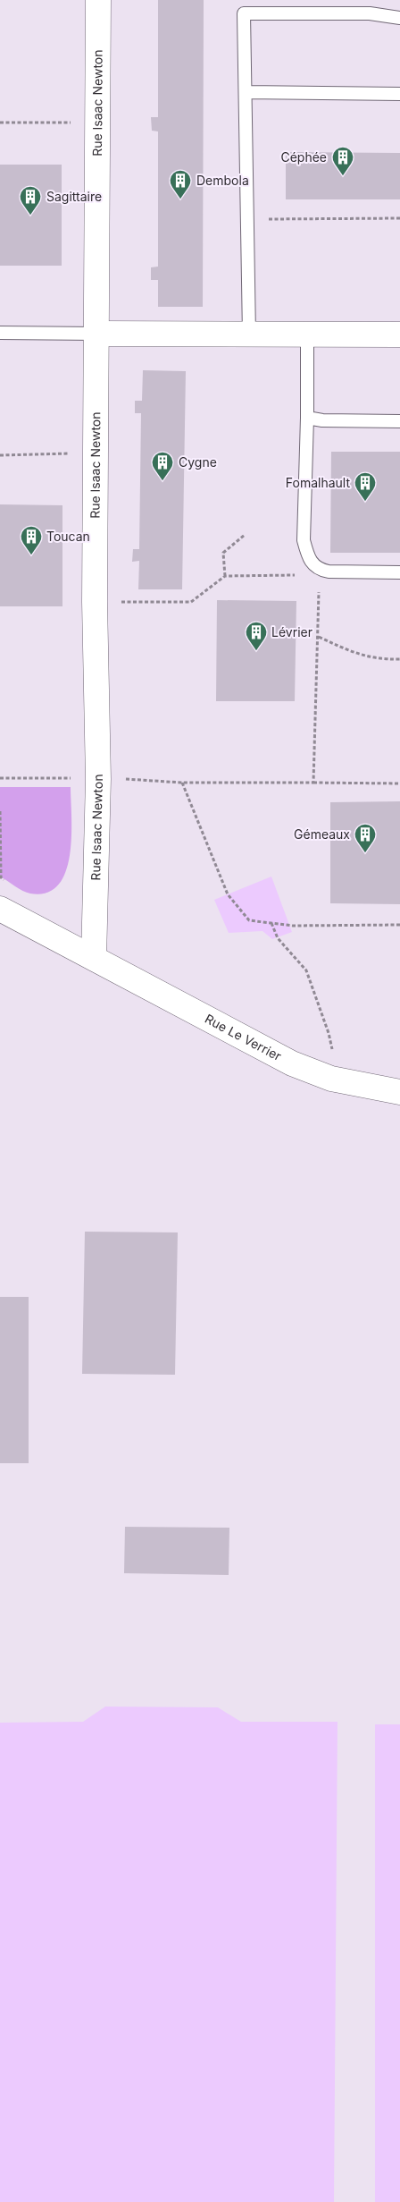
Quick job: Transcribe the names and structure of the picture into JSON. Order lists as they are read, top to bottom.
{
  "streets": {
    "street": ["Rue Isaac Newton", "Rue Le Verrier"]
  },
  "crossings": [
    ["Rue Isaac Newton", "Rue Le Verrier"]
  ],
  "places": {
    "building": [
      "Céphée",
      "Dembola",
      "Sagittaire",
      "Cygne",
      "Fomalhault",
      "Toucan",
      "Lévrier",
      "Gémeaux"
    ]
  }
}
